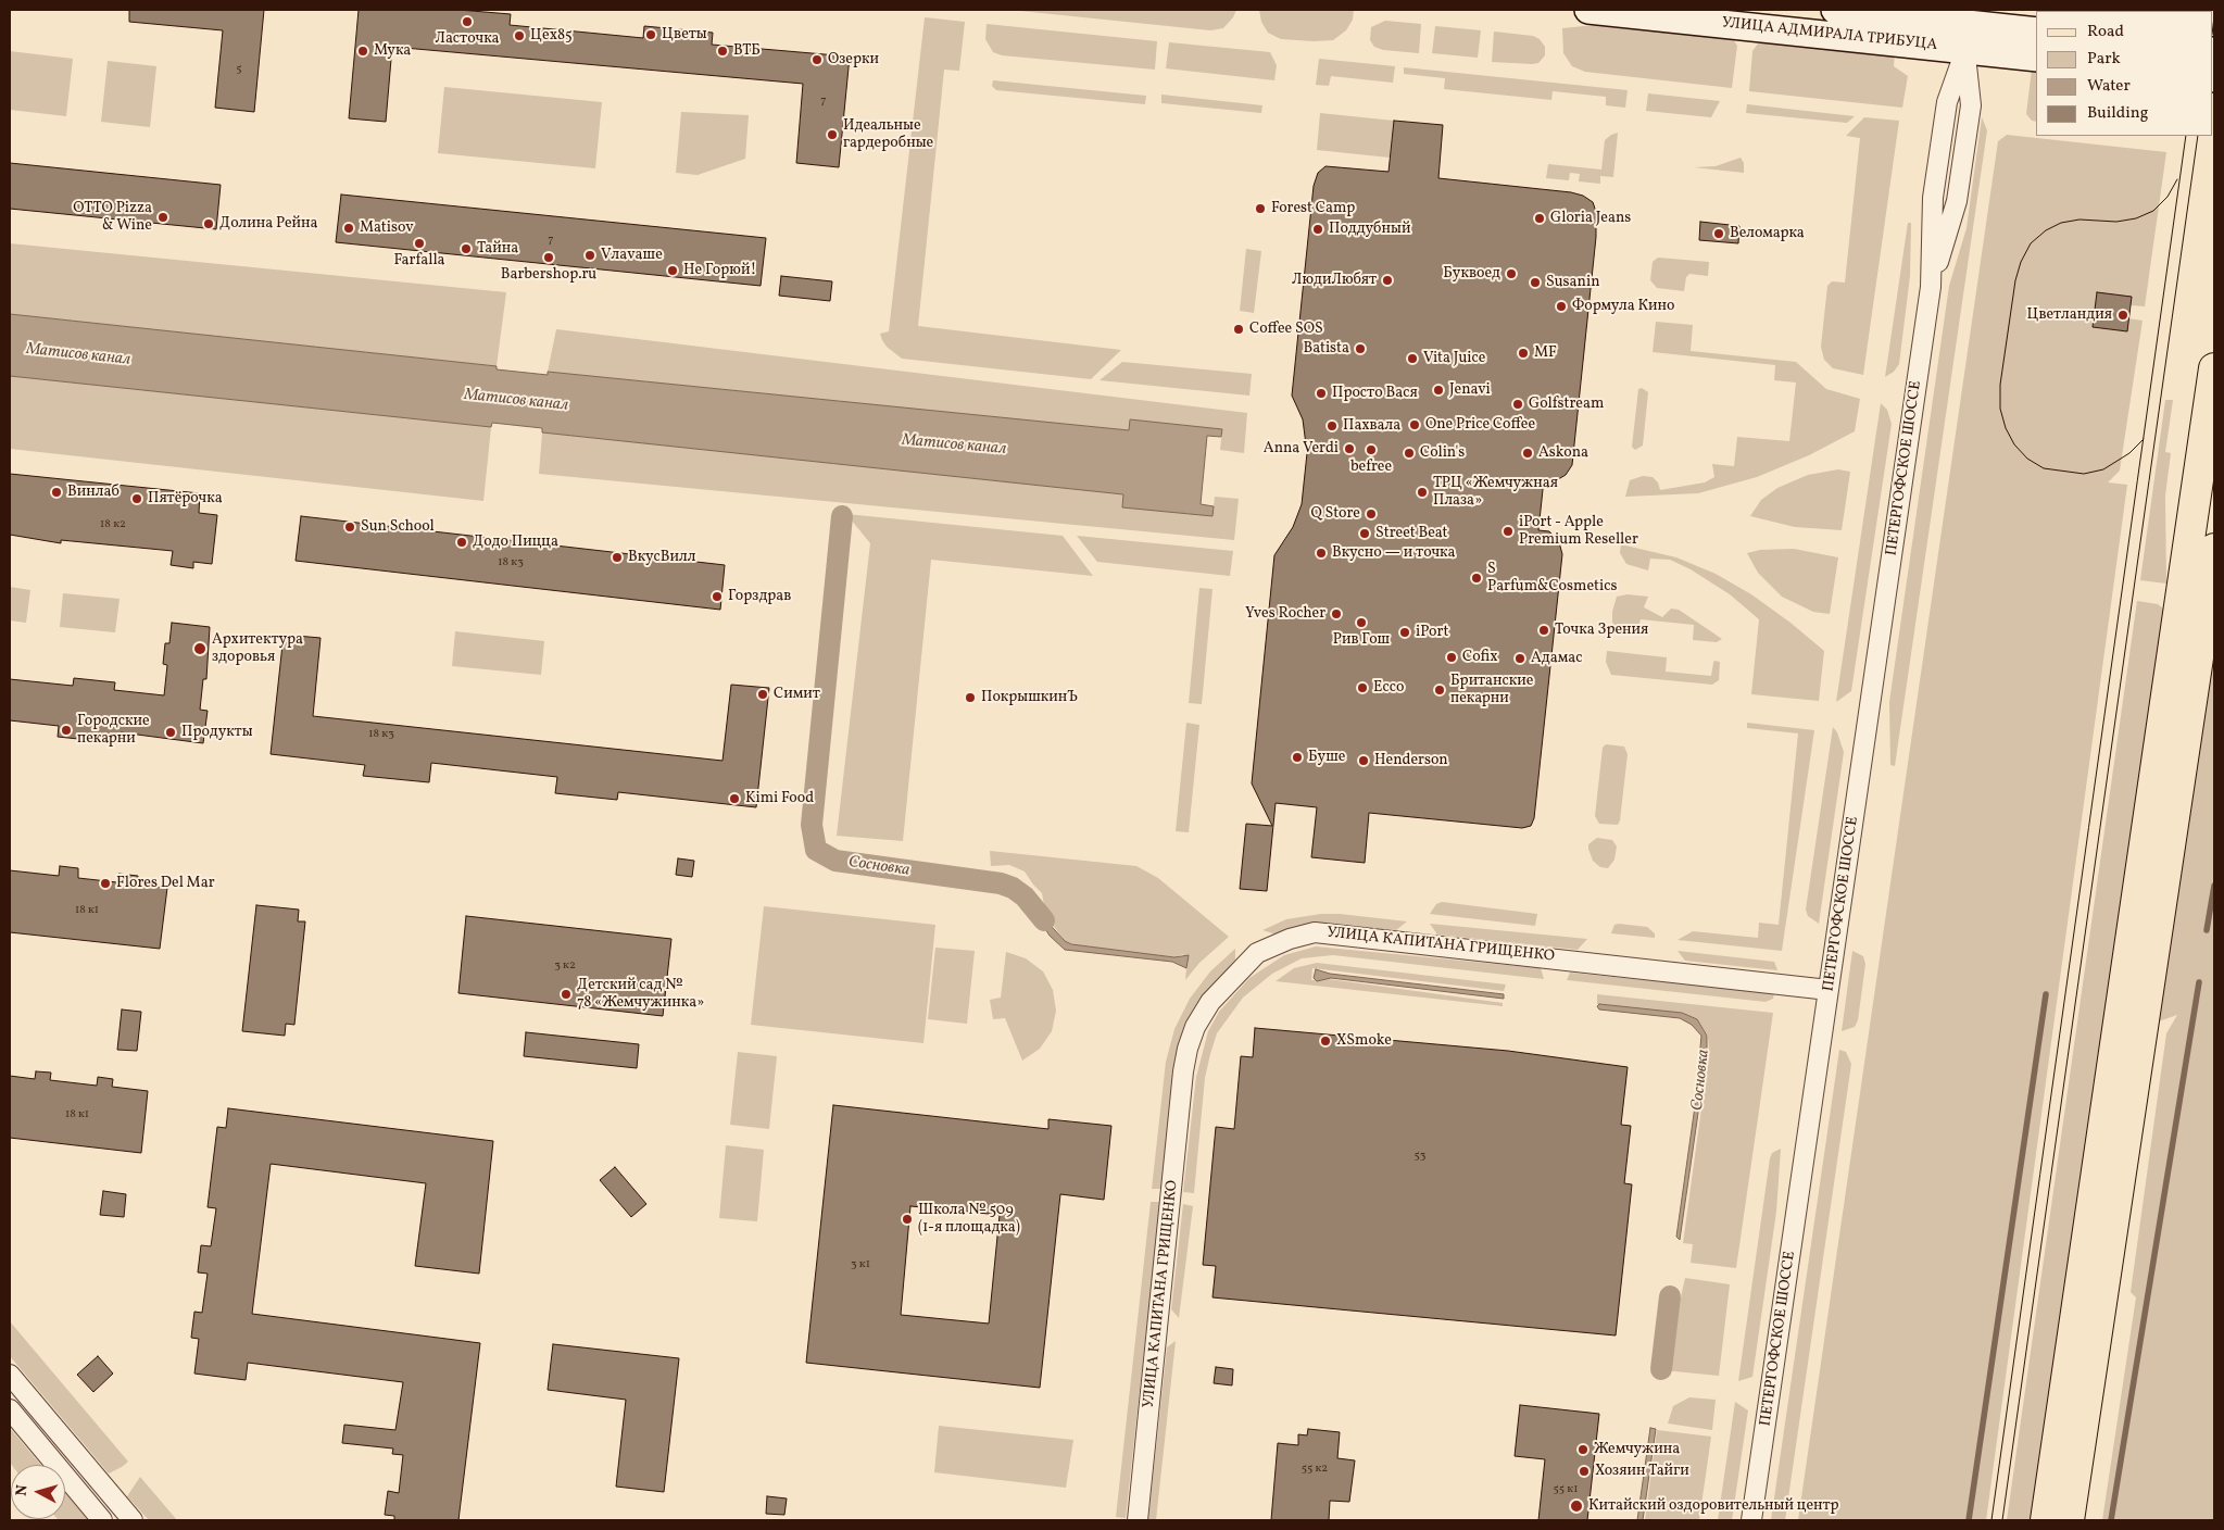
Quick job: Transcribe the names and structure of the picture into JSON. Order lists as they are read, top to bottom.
{
  "streets": {
    "street": ["УЛИЦА АДМИРАЛА ТРИБУЦА", "ПЕТЕРГОФСКОЕ ШОССЕ", "УЛИЦА КАПИТАНА ГРИЩЕНКО"]
  },
  "crossings": [
    ["УЛИЦА АДМИРАЛА ТРИБУЦА", "ПЕТЕРГОФСКОЕ ШОССЕ"],
    ["ПЕТЕРГОФСКОЕ ШОССЕ", "УЛИЦА КАПИТАНА ГРИЩЕНКО"]
  ],
  "water": ["Матисов канал", "Сосновка"],
  "places": [
    "Ласточка",
    "Цветы",
    "Цех85",
    "Мука",
    "ВТБ",
    "Озерки",
    "Идеальные гардеробные",
    "Forest Camp",
    "OTTO Pizza & Wine",
    "Gloria Jeans",
    "Долина Рейна",
    "Matisov",
    "Поддубный",
    "Веломарка",
    "Farfalla",
    "Тайна",
    "Vлаvаше",
    "Barbershop.ru",
    "Не Горюй!",
    "Буквоед",
    "ЛюдиЛюбят",
    "Susanin",
    "Формула Кино",
    "Цветландия",
    "Coffee SOS",
    "Batista",
    "MF",
    "Vita Juice",
    "Jenavi",
    "Просто Вася",
    "Golfstream",
    "One Price Coffee",
    "Пахвала",
    "Anna Verdi",
    "befree",
    "Colin's",
    "Askona",
    "Винлаб",
    "ТРЦ «Жемчужная Плаза»",
    "Пятёрочка",
    "Q Store",
    "Sun School",
    "iPort - Apple Premium Reseller",
    "Street Beat",
    "Додо Пицца",
    "Вкусно — и точка",
    "ВкусВилл",
    "S Parfum&Cosmetics",
    "Горздрав",
    "Yves Rocher",
    "Рив Гош",
    "Точка Зрения",
    "iPort",
    "Архитектура здоровья",
    "Cofix",
    "Адамас",
    "Ecco",
    "Британские пекарни",
    "Симит",
    "ПокрышкинЪ",
    "Городские пекарни",
    "Продукты",
    "Буше",
    "Henderson",
    "Kimi Food",
    "Flores Del Mar",
    "Детский сад № 78 «Жемчужинка»",
    "XSmoke",
    "Школа № 509 (1-я площадка)",
    "Жемчужина",
    "Хозяин Тайги",
    "Китайский оздоровительный центр"
  ],
  "house_numbers": [
    "5",
    "7",
    "7",
    "18 к2",
    "18 к3",
    "18 к3",
    "18 к1",
    "3 к2",
    "18 к1",
    "53",
    "3 к1",
    "55 к2",
    "55 к1"
  ],
  "legend": [
    "Road",
    "Park",
    "Water",
    "Building"
  ],
  "north": "left"
}
